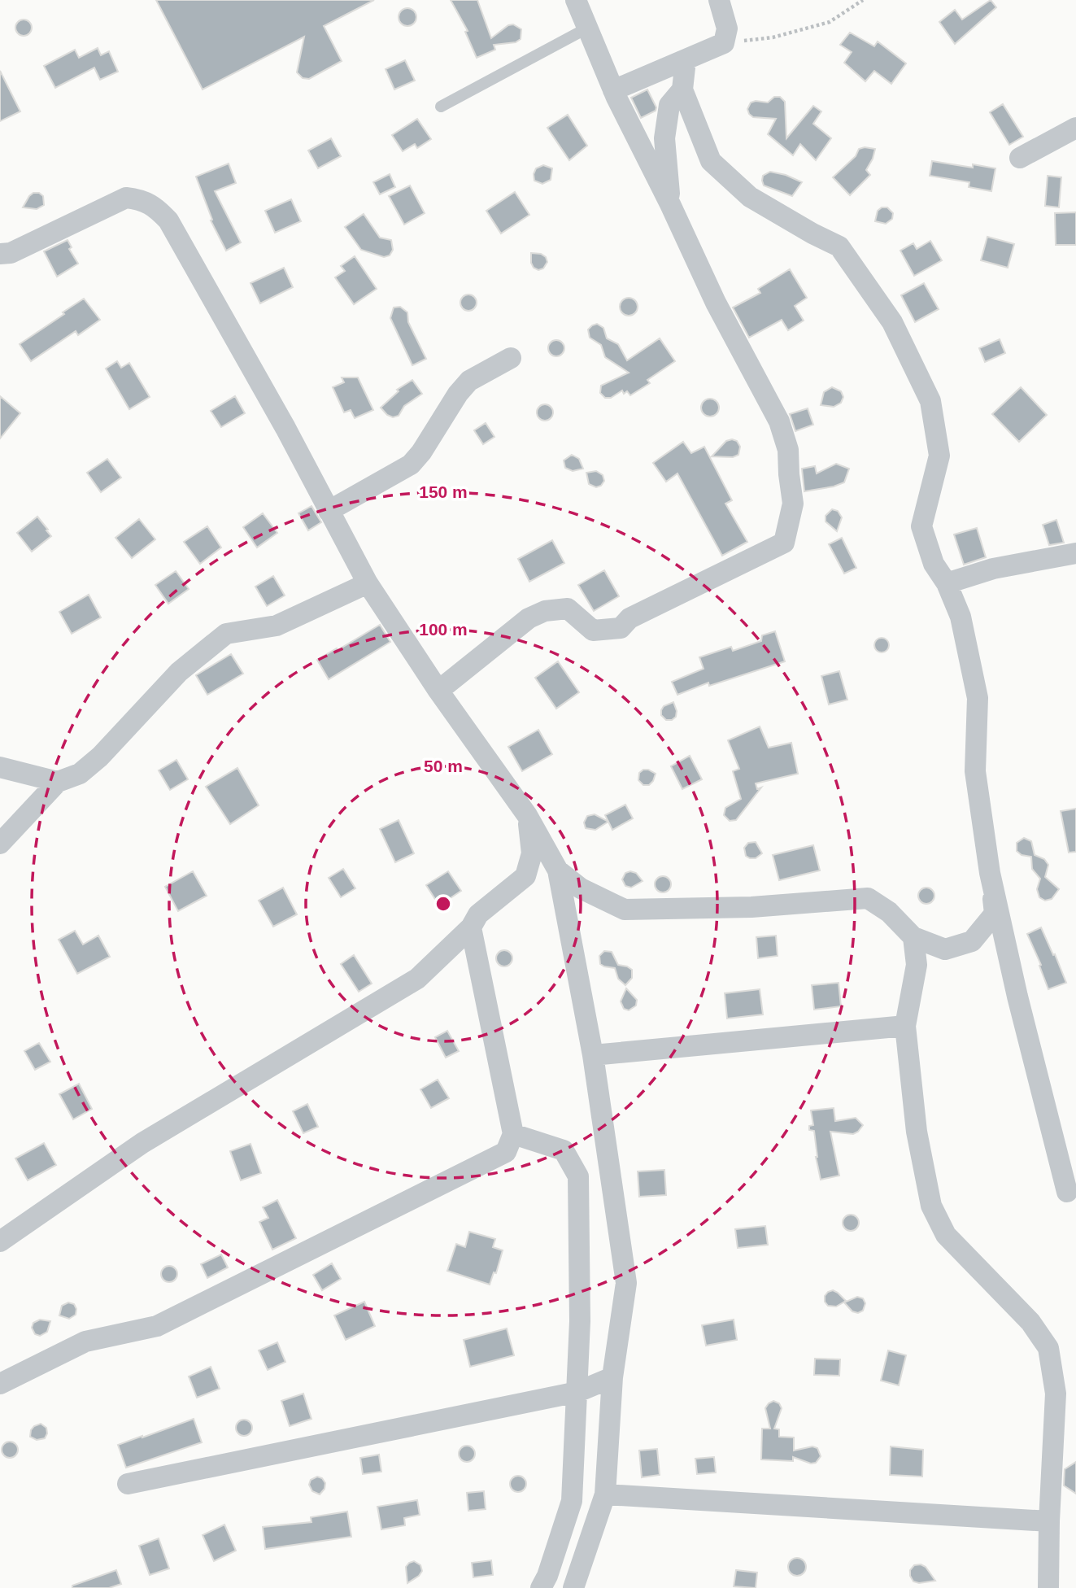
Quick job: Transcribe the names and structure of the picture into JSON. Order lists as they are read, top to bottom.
{
  "rings": ["150 m", "100 m", "50 m"]
}
